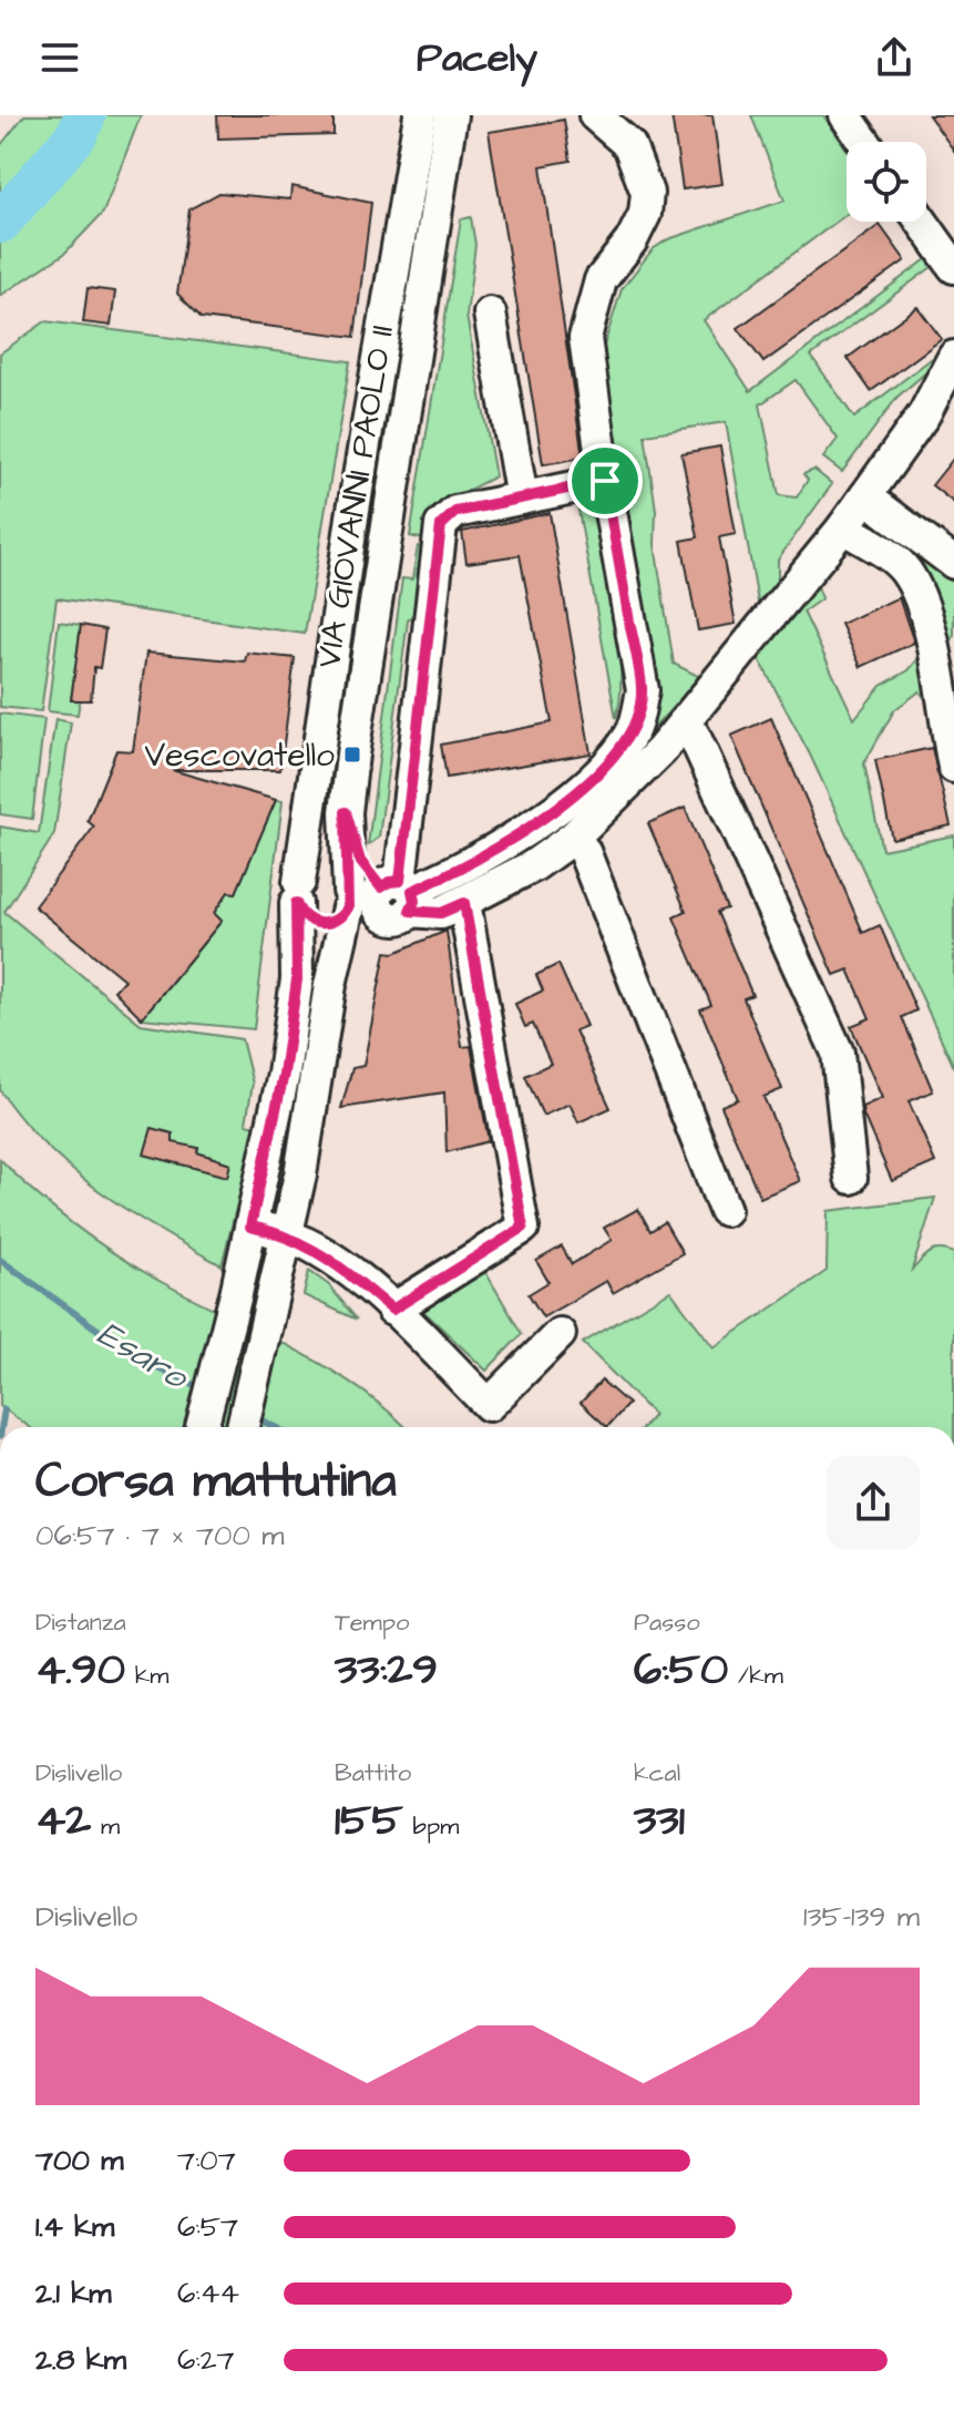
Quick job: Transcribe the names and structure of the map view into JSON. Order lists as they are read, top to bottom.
{
  "streets": {
    "street": ["VIA GIOVANNI PAOLO II"]
  },
  "water": ["Esaro"],
  "places": {
    "transit": ["Vescovatello"]
  },
  "page": {
    "header": "Pacely",
    "heading": ["Corsa mattutina", "06:57 · 7 × 700 m"],
    "stats": [
      ["Distanza", "4.90 km"],
      ["Tempo", "33:29"],
      ["Passo", "6:50 /km"],
      ["Dislivello", "42 m"],
      ["Battito", "155 bpm"],
      ["kcal", "331"]
    ],
    "chart": ["Dislivello", "135–139 m"],
    "list": [
      {
        "name": "700 m",
        "note": "7:07"
      },
      {
        "name": "1.4 km",
        "note": "6:57"
      },
      {
        "name": "2.1 km",
        "note": "6:44"
      },
      {
        "name": "2.8 km",
        "note": "6:27"
      }
    ]
  }
}
